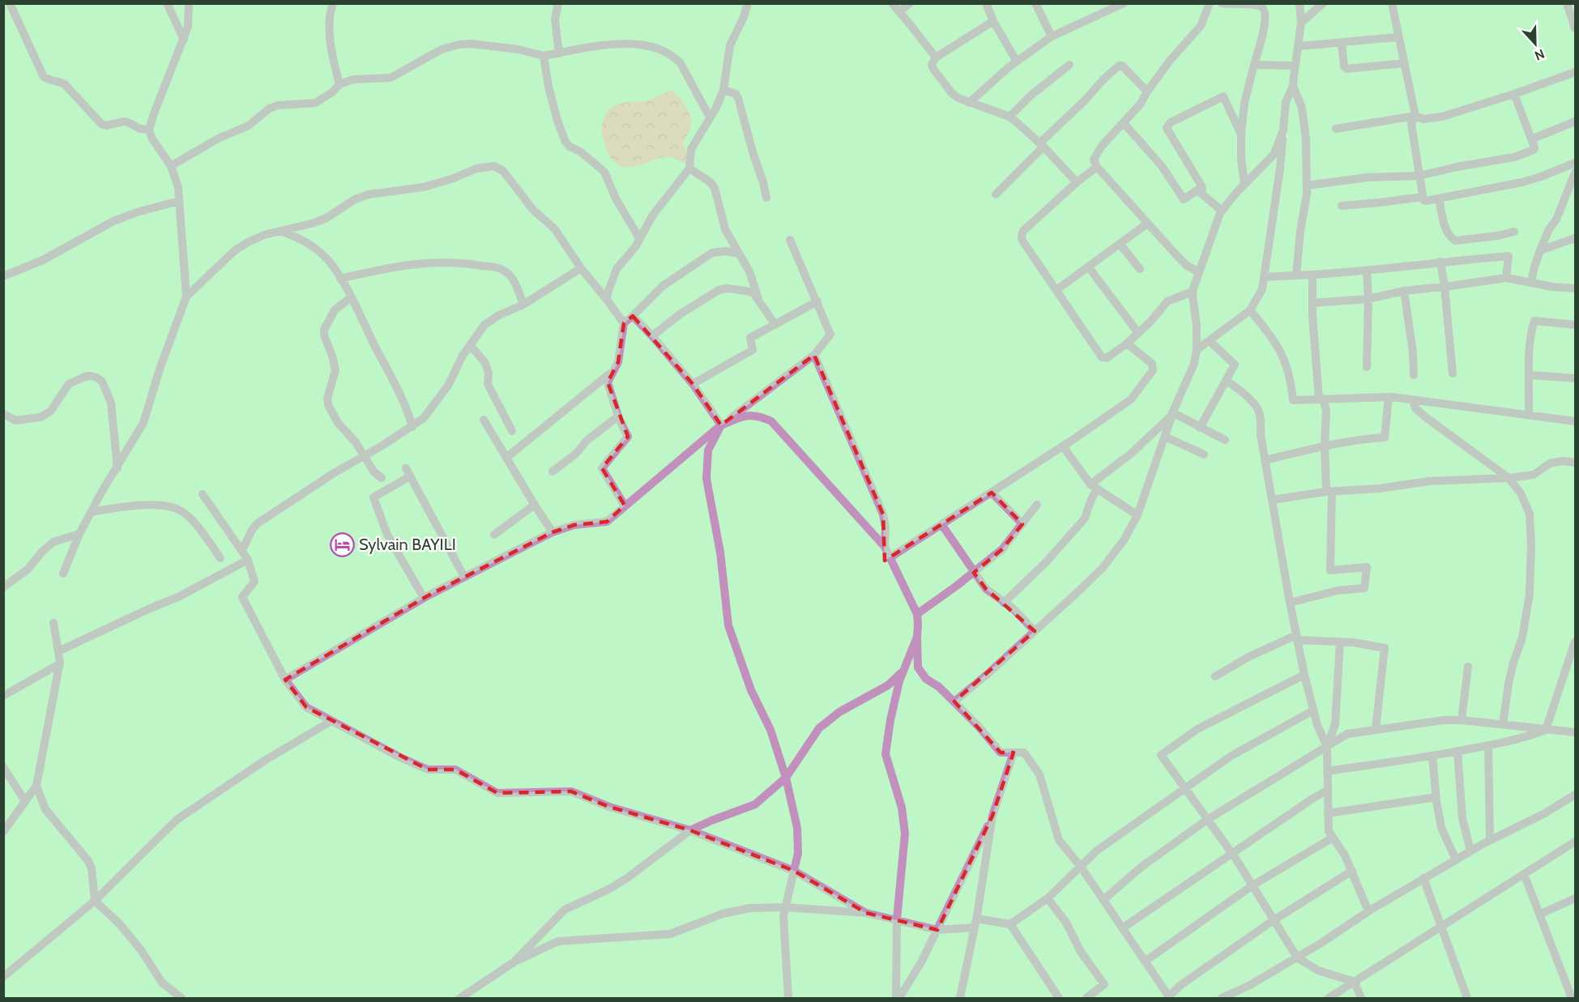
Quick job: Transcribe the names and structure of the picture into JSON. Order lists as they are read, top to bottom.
{
  "places": {
    "hotel": ["Sylvain BAYILI"]
  },
  "north": "bottom"
}
